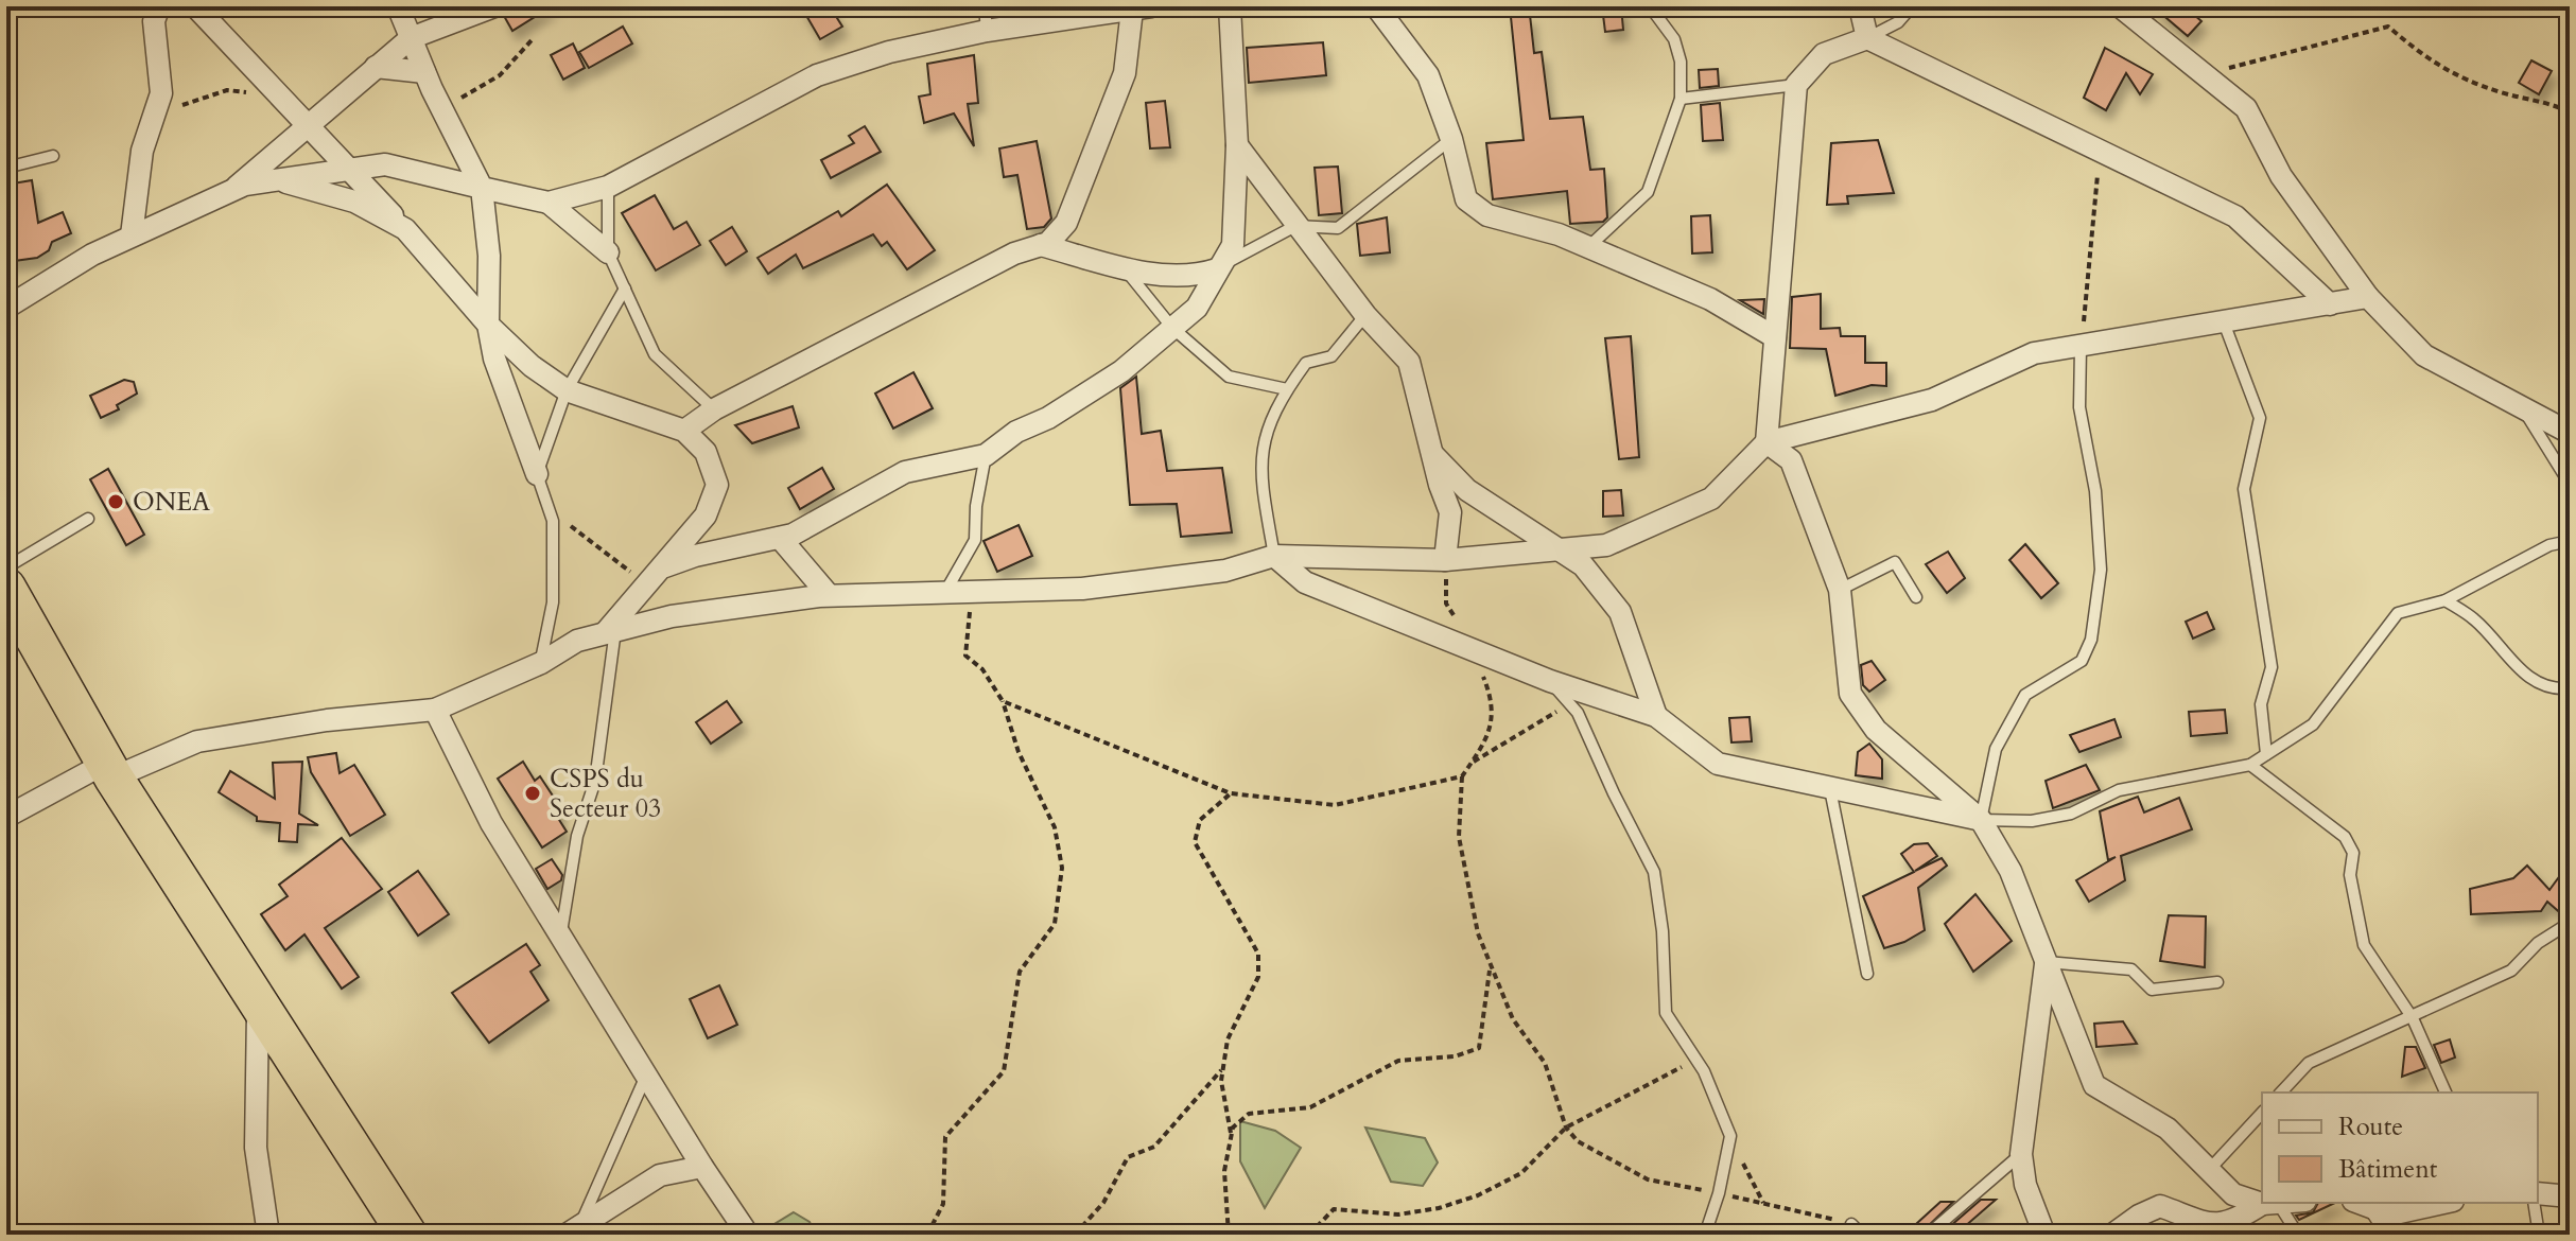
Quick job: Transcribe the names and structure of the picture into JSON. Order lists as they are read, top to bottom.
{
  "places": ["ONEA", "CSPS du Secteur 03"],
  "legend": ["Route", "Bâtiment"]
}
